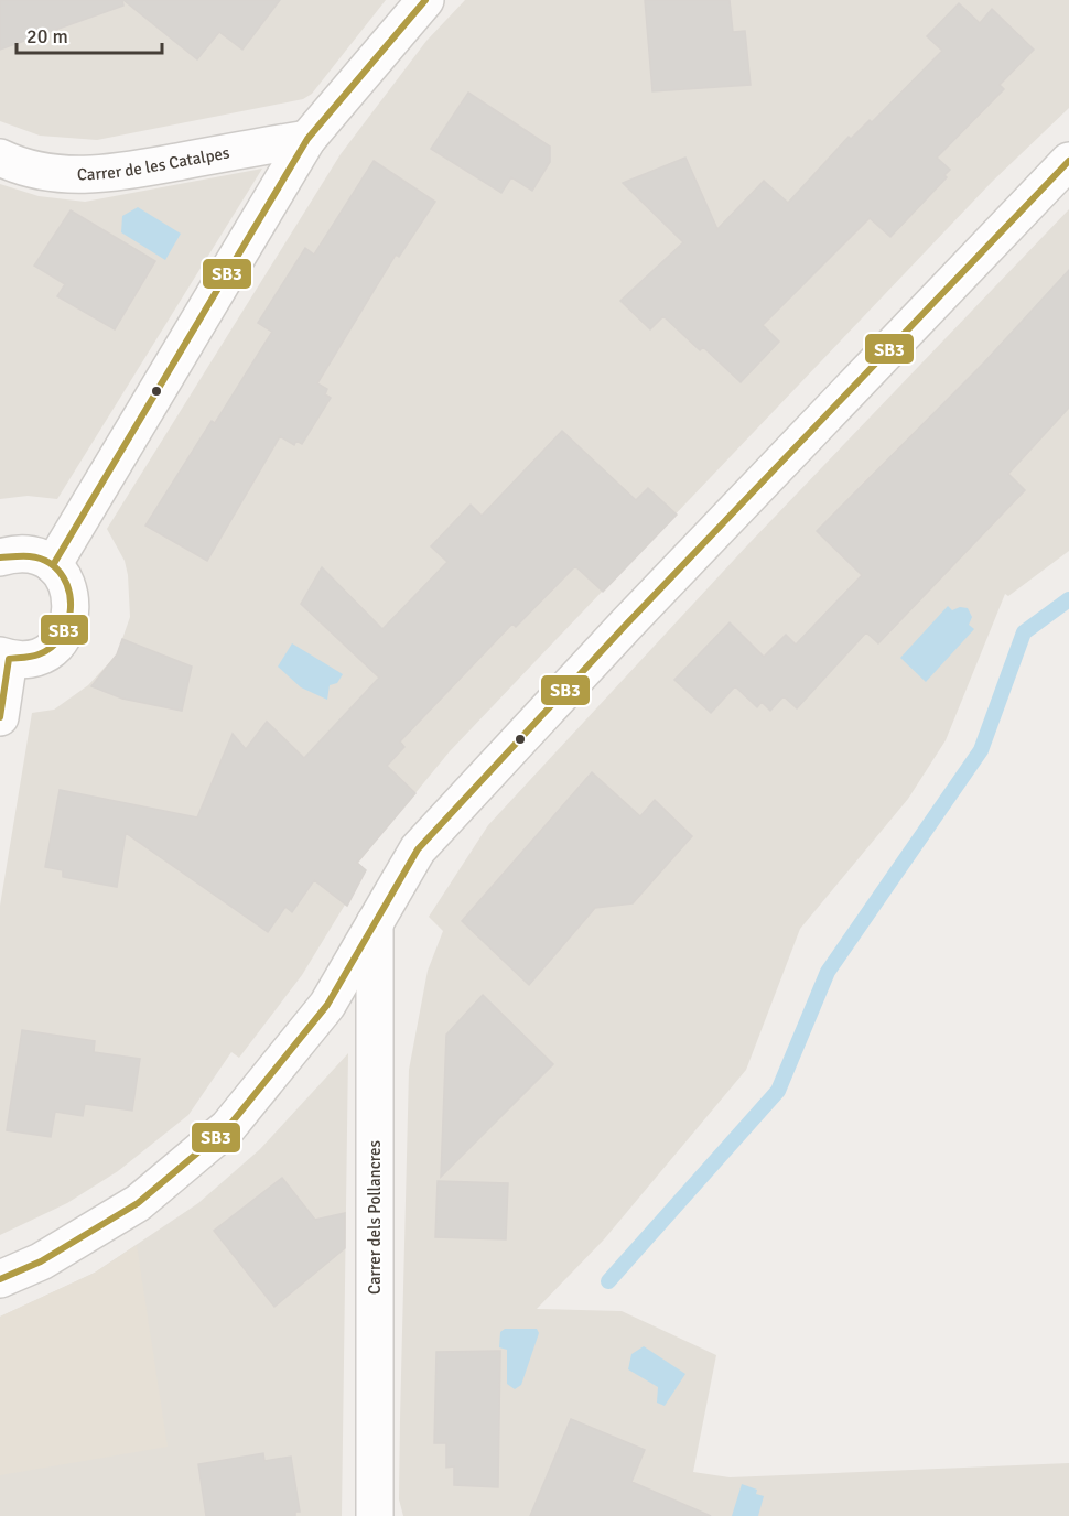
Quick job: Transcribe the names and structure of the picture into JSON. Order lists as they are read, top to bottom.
{
  "streets": {
    "street": ["Carrer de les Catalpes", "Carrer dels Pollancres"]
  },
  "lines": ["transit line SB3"],
  "scale_bar": "20 m"
}
